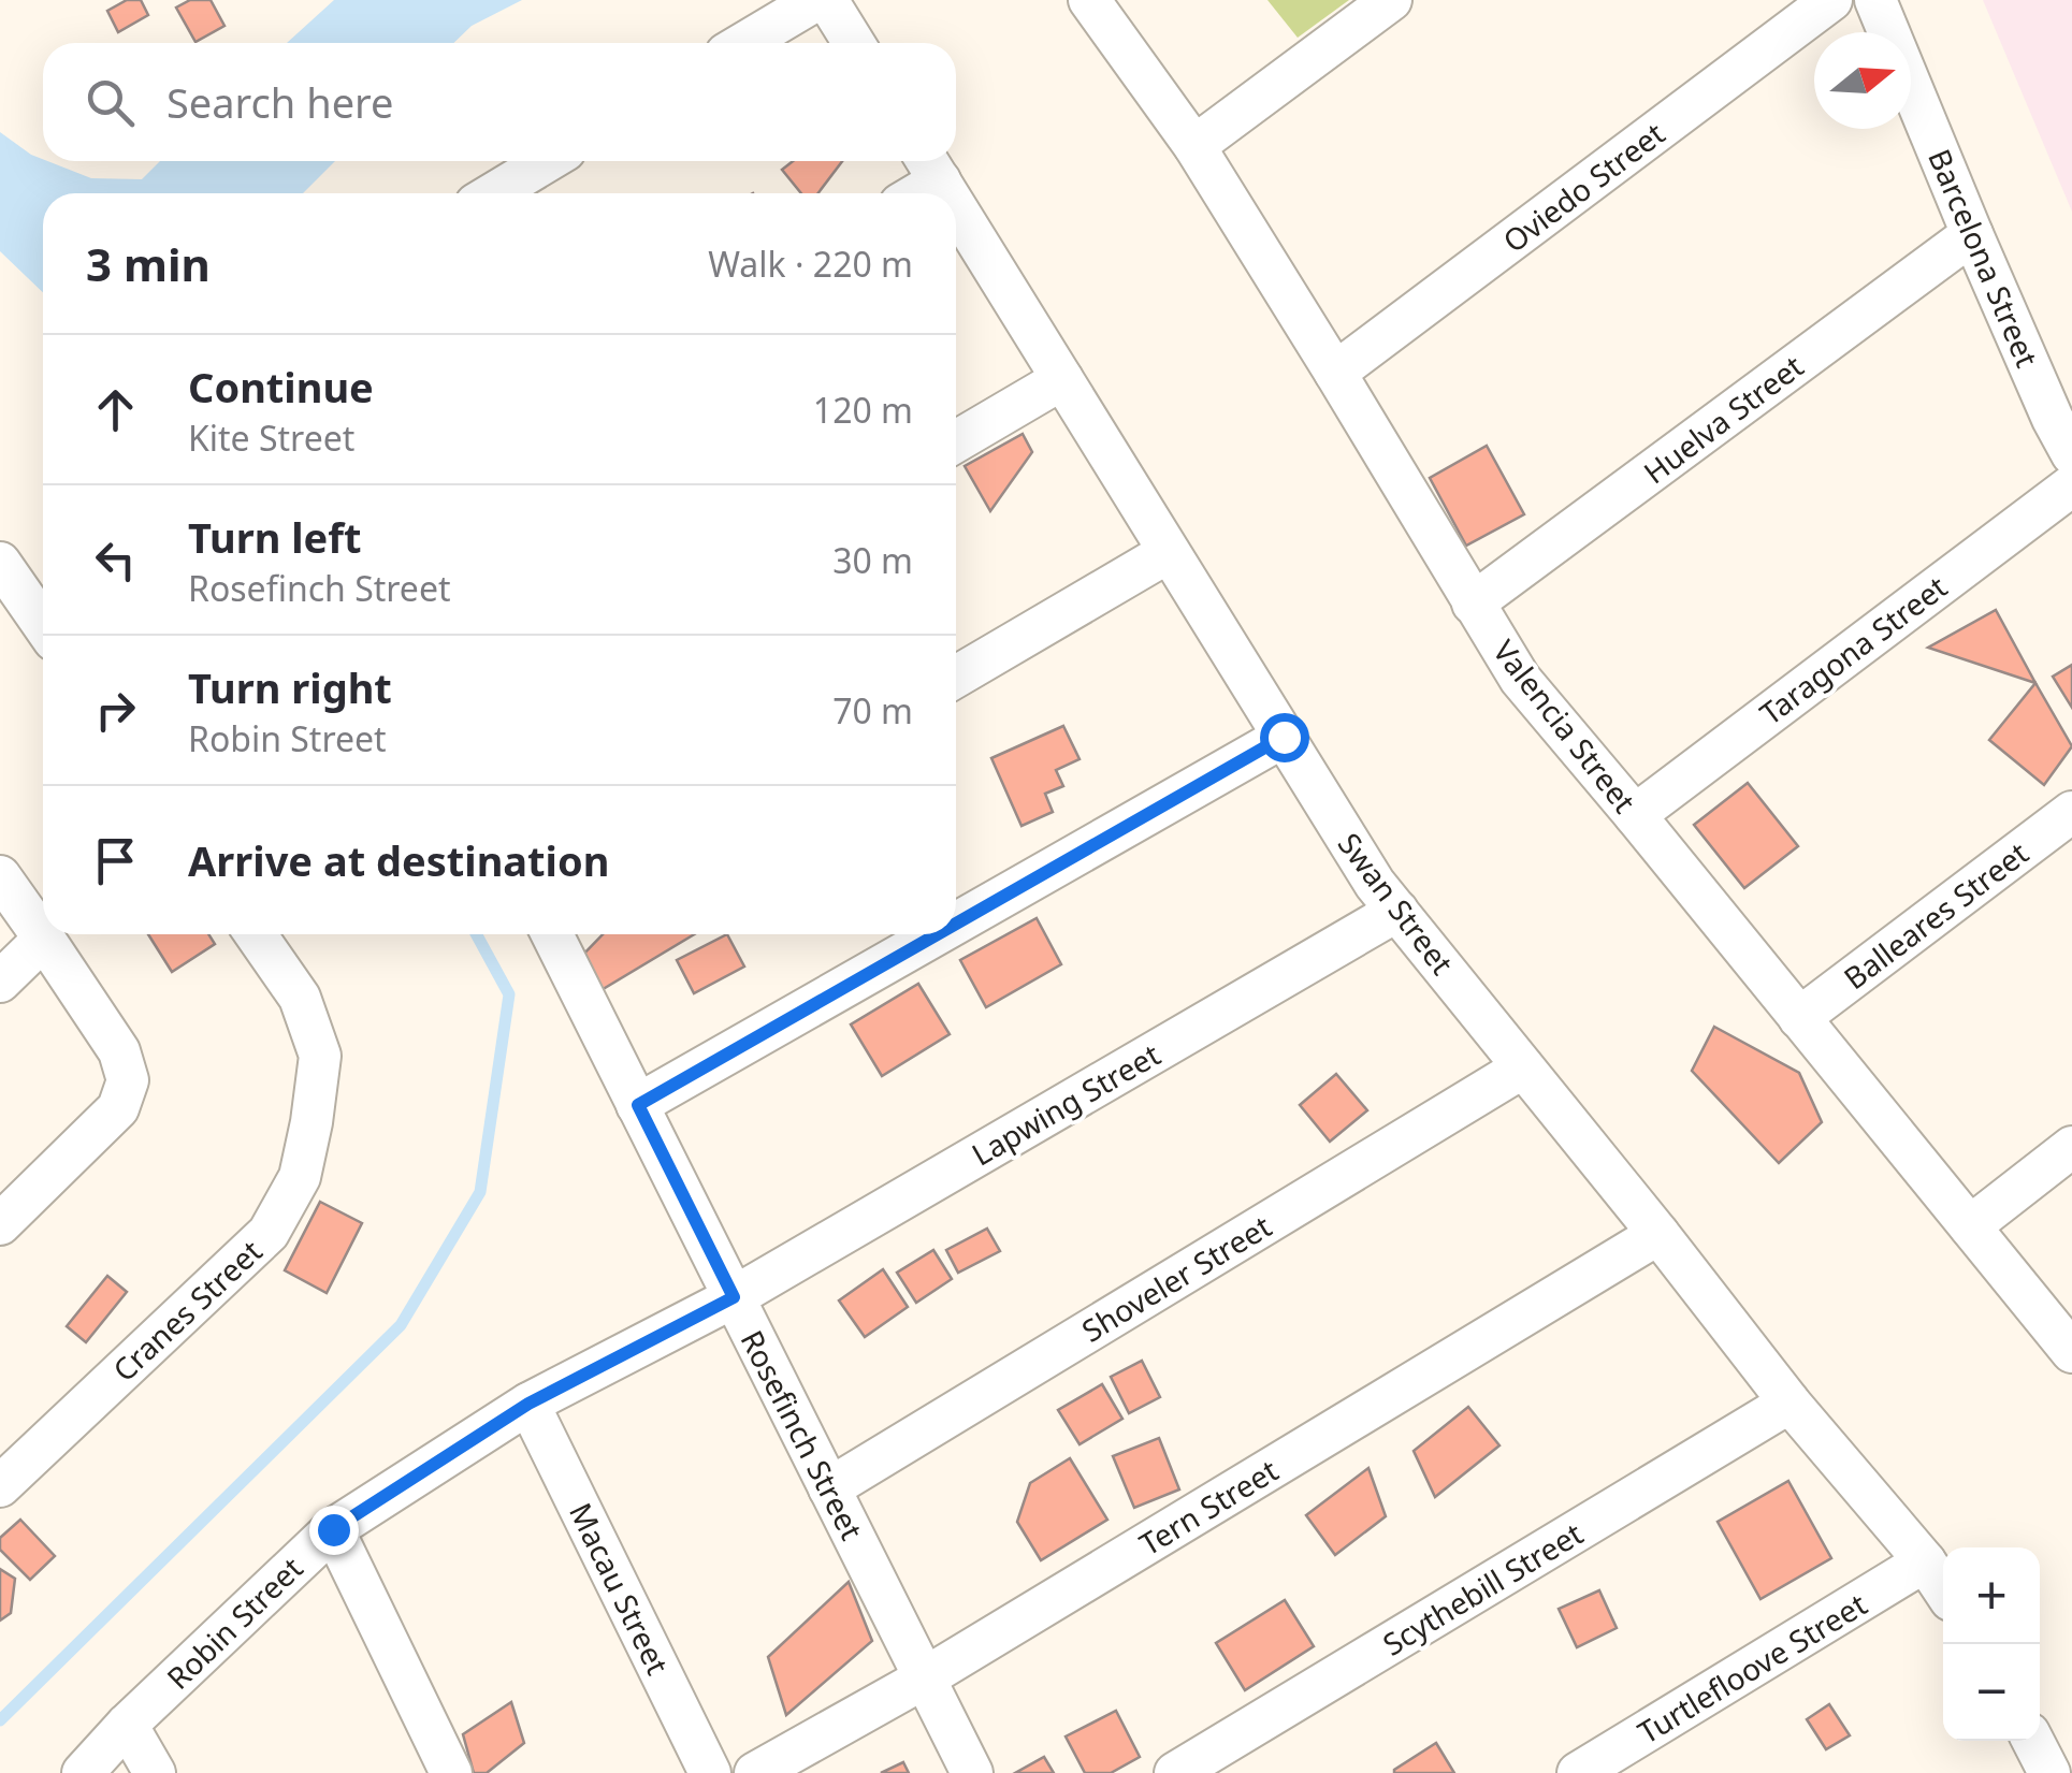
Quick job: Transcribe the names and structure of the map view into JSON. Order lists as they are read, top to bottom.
{
  "streets": {
    "street": [
      "Oviedo Street",
      "Barcelona Street",
      "Huelva Street",
      "Taragona Street",
      "Valencia Street",
      "Swan Street",
      "Balleares Street",
      "Lapwing Street",
      "Shoveler Street",
      "Cranes Street",
      "Rosefinch Street",
      "Tern Street",
      "Macau Street",
      "Scythebill Street",
      "Robin Street",
      "Turtlefloove Street"
    ]
  },
  "crossings": [
    ["Oviedo Street", "Valencia Street"],
    ["Barcelona Street", "Huelva Street"],
    ["Huelva Street", "Valencia Street"],
    ["Taragona Street", "Valencia Street"],
    ["Valencia Street", "Balleares Street"],
    ["Swan Street", "Lapwing Street"],
    ["Swan Street", "Shoveler Street"],
    ["Swan Street", "Tern Street"],
    ["Swan Street", "Scythebill Street"],
    ["Swan Street", "Turtlefloove Street"],
    ["Lapwing Street", "Rosefinch Street"],
    ["Lapwing Street", "Robin Street"],
    ["Shoveler Street", "Rosefinch Street"],
    ["Rosefinch Street", "Tern Street"],
    ["Rosefinch Street", "Robin Street"],
    ["Macau Street", "Robin Street"]
  ],
  "north": "right",
  "page": {
    "search": "Search here",
    "heading": ["3 min", "Walk · 220 m"],
    "list": [
      ["Continue", "Kite Street", "120 m"],
      ["Turn left", "Rosefinch Street", "30 m"],
      ["Turn right", "Robin Street", "70 m"],
      "Arrive at destination"
    ],
    "map_buttons": ["+", "−"]
  }
}
